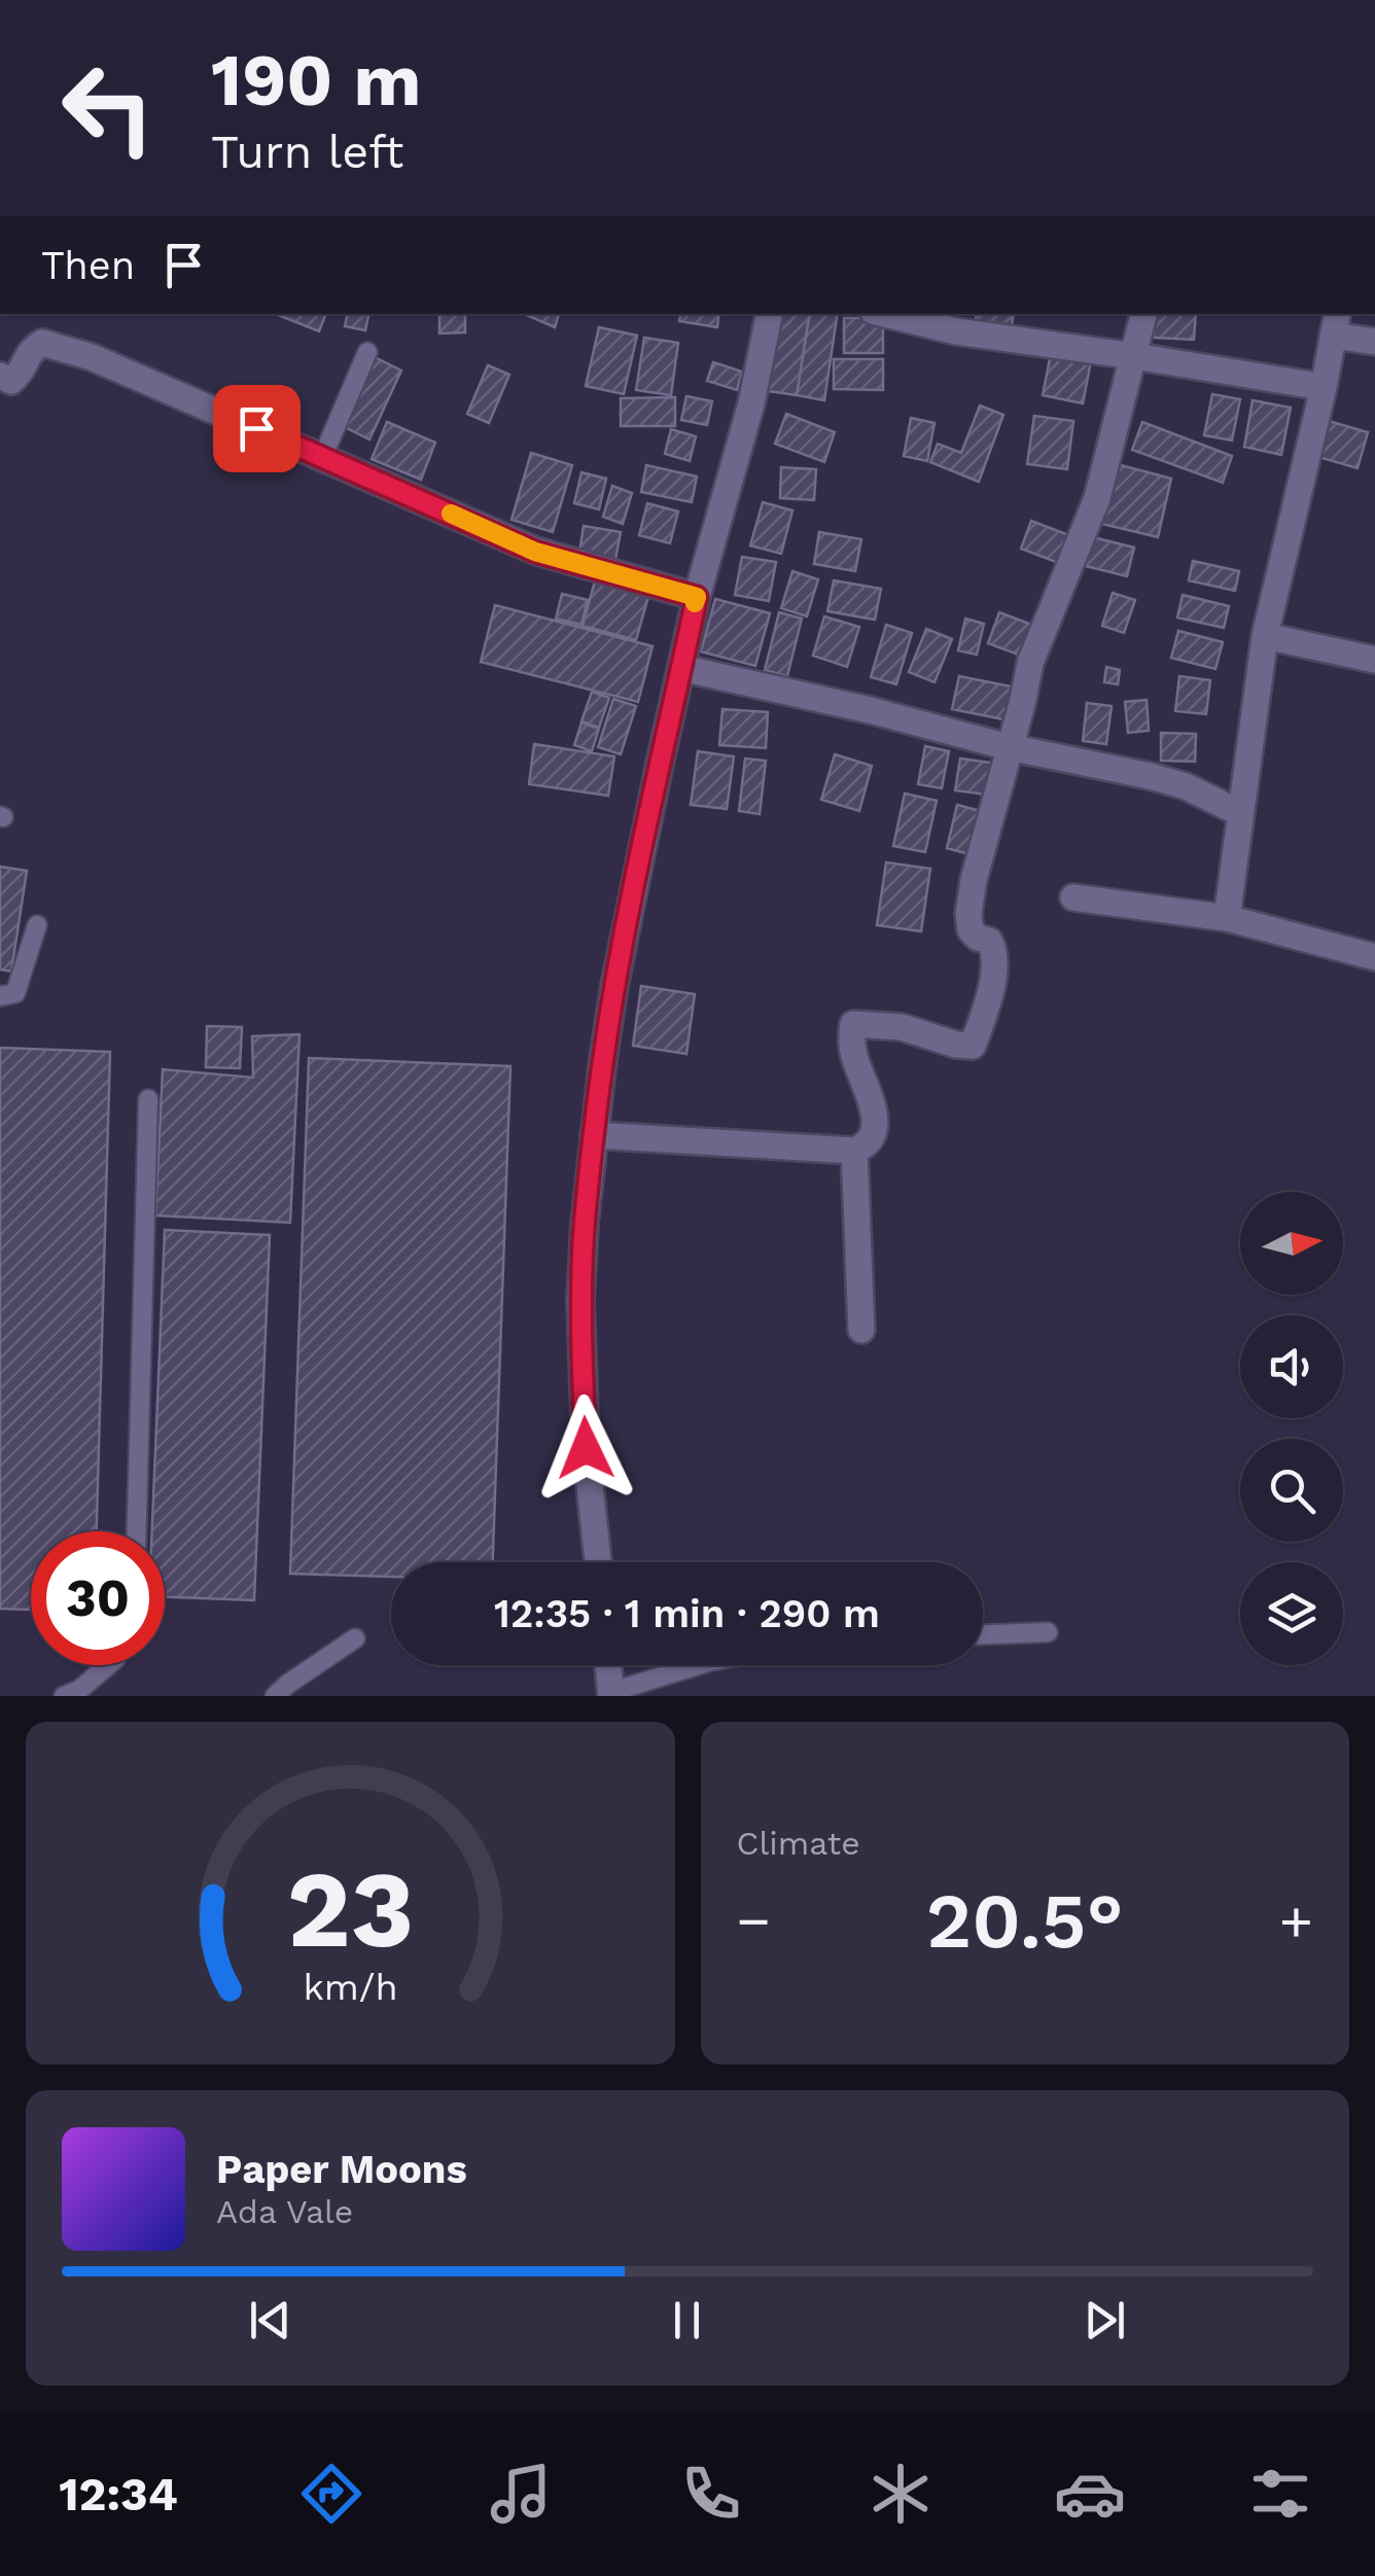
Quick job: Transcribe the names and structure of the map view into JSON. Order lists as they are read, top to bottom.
{
  "north": "right",
  "page": {
    "turn": ["190 m", "Turn left"],
    "then": "Then",
    "limit": "30",
    "trip": "12:35 · 1 min · 290 m",
    "tile": "Climate",
    "heat": ["−", "20.5°", "+"],
    "song": ["Paper Moons", "Ada Vale"],
    "tabs": "12:34",
    "gauge": ["23", "km/h"]
  }
}
